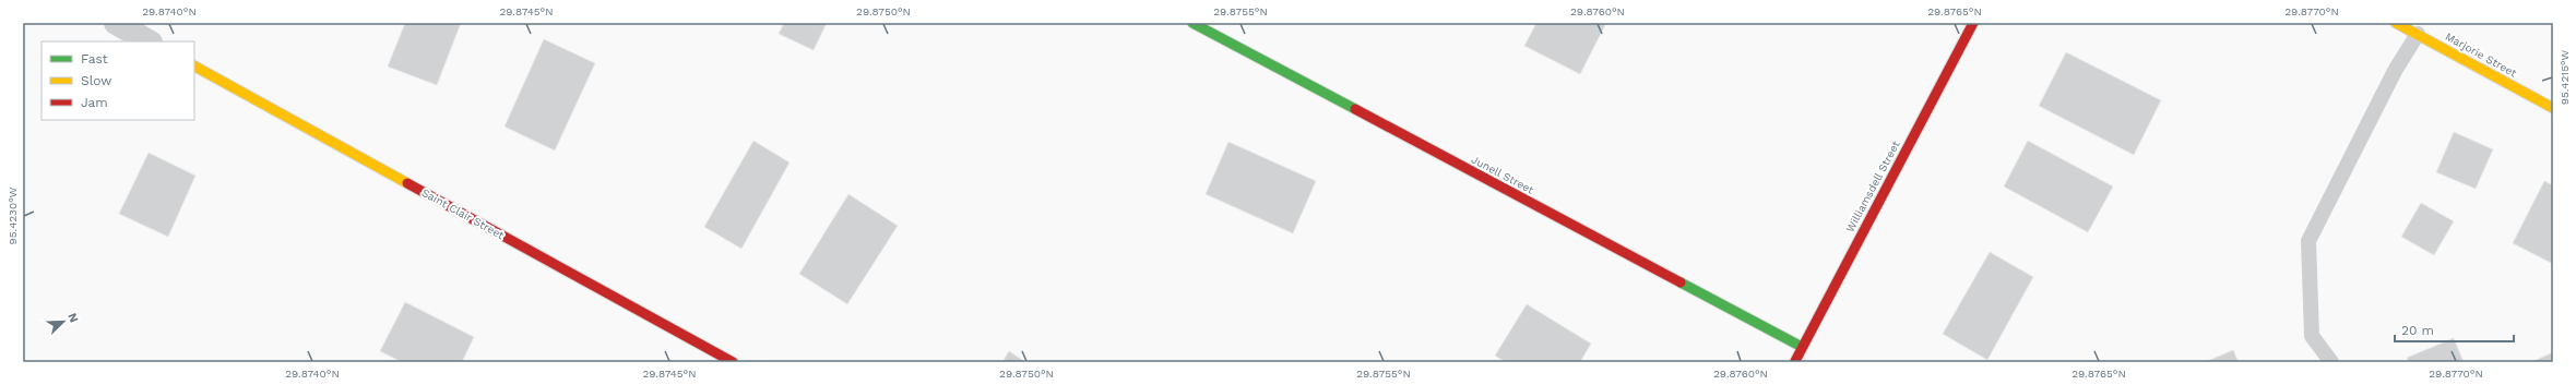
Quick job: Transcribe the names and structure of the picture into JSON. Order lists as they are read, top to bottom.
{
  "streets": {
    "street": [
      "Marjorie Street",
      "Junell Street",
      "Williamsdell Street",
      "Saint Clair Street"
    ]
  },
  "crossings": [
    ["Junell Street", "Williamsdell Street"]
  ],
  "legend": ["Fast", "Slow", "Jam"],
  "scale_bar": "20 m",
  "north": "top right",
  "coordinates": [
    "29.8740°N",
    "29.8745°N",
    "29.8750°N",
    "29.8755°N",
    "29.8760°N",
    "29.8765°N",
    "29.8770°N",
    "95.4215°W",
    "95.4230°W"
  ]
}
